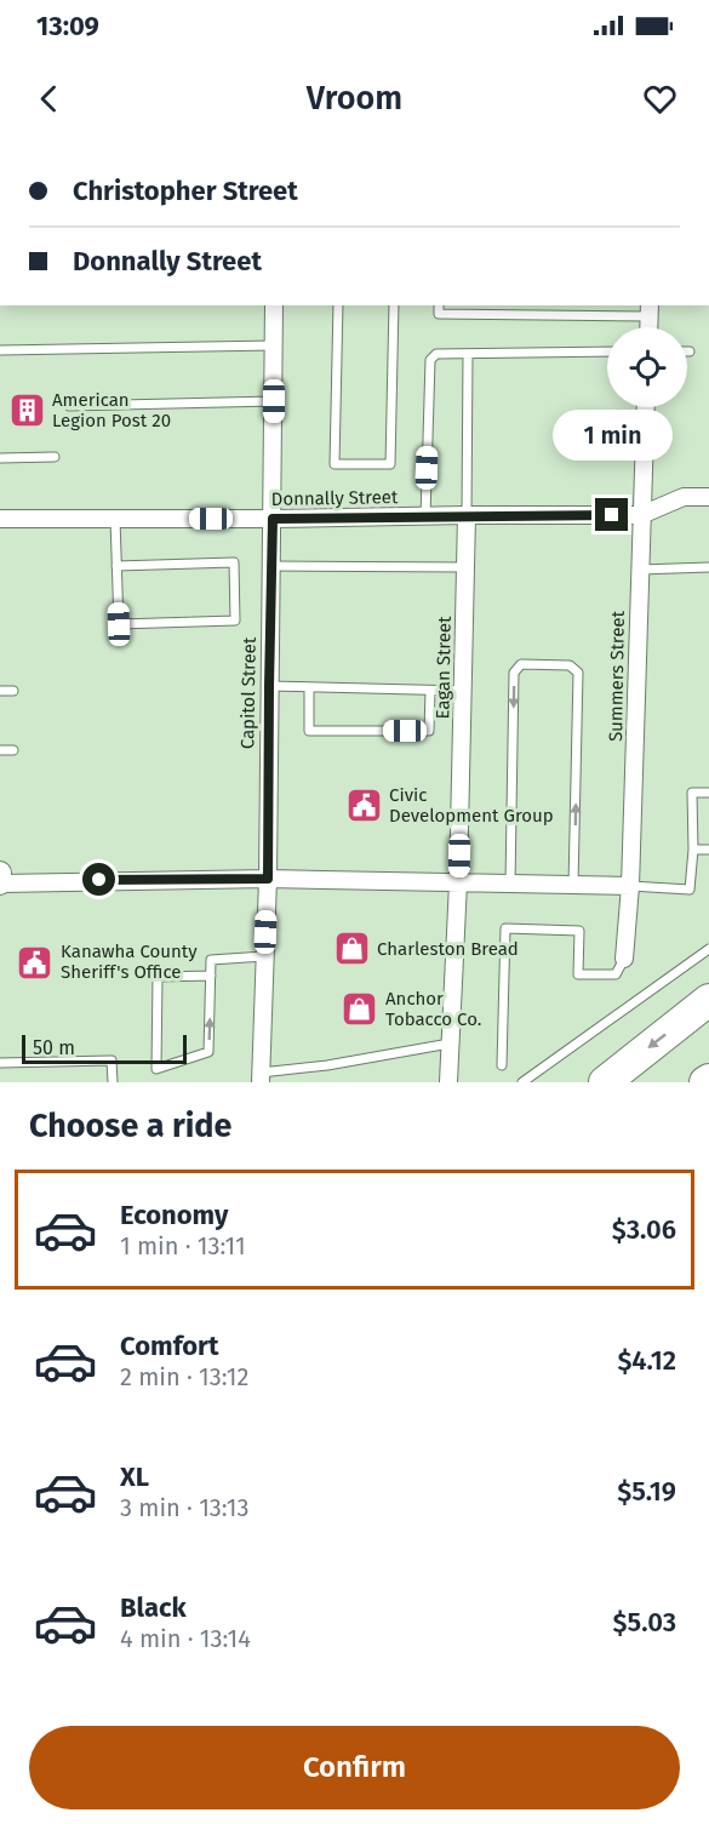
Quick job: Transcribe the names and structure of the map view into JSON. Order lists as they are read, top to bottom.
{
  "streets": {
    "street": [
      "Donnally Street",
      "Eagan Street",
      "Summers Street",
      "Capitol Street"
    ]
  },
  "crossings": [
    ["Donnally Street", "Eagan Street"],
    ["Donnally Street", "Summers Street"],
    ["Donnally Street", "Capitol Street"]
  ],
  "places": {
    "building": ["American Legion Post 20"],
    "public building": ["Civic Development Group", "Kanawha County Sheriff's Office"],
    "shop": ["Charleston Bread", "Anchor Tobacco Co."]
  },
  "scale_bar": "50 m",
  "page": {
    "status": "13:09",
    "header": "Vroom",
    "banner": ["Christopher Street", "Donnally Street"],
    "bubble": "1 min",
    "scale": "50 m",
    "heading": "Choose a ride",
    "list": [
      {
        "name": "Economy",
        "note": "1 min · 13:11",
        "value": "$3.06"
      },
      {
        "name": "Comfort",
        "note": "2 min · 13:12",
        "value": "$4.12"
      },
      {
        "name": "XL",
        "note": "3 min · 13:13",
        "value": "$5.19"
      },
      {
        "name": "Black",
        "note": "4 min · 13:14",
        "value": "$5.03"
      }
    ],
    "buttons": "Confirm"
  }
}
